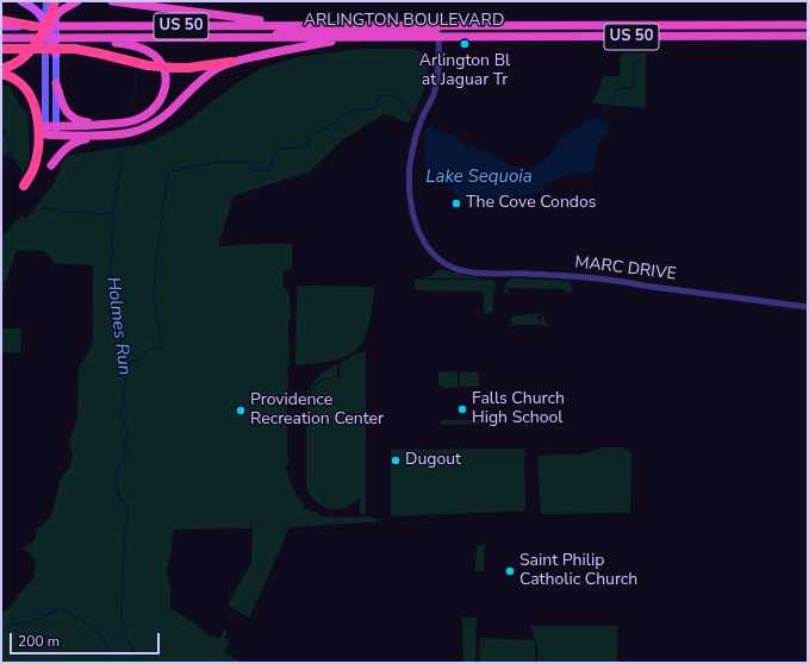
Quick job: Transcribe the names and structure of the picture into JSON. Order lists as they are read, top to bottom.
{
  "streets": {
    "highway": ["ARLINGTON BOULEVARD", "US 50"],
    "street": ["MARC DRIVE"]
  },
  "crossings": [
    ["ARLINGTON BOULEVARD", "MARC DRIVE"]
  ],
  "water": ["Lake Sequoia", "Holmes Run"],
  "places": [
    "Arlington Bl at Jaguar Tr",
    "The Cove Condos",
    "Falls Church High School",
    "Providence Recreation Center",
    "Dugout",
    "Saint Philip Catholic Church"
  ],
  "scale_bar": "200 m"
}
